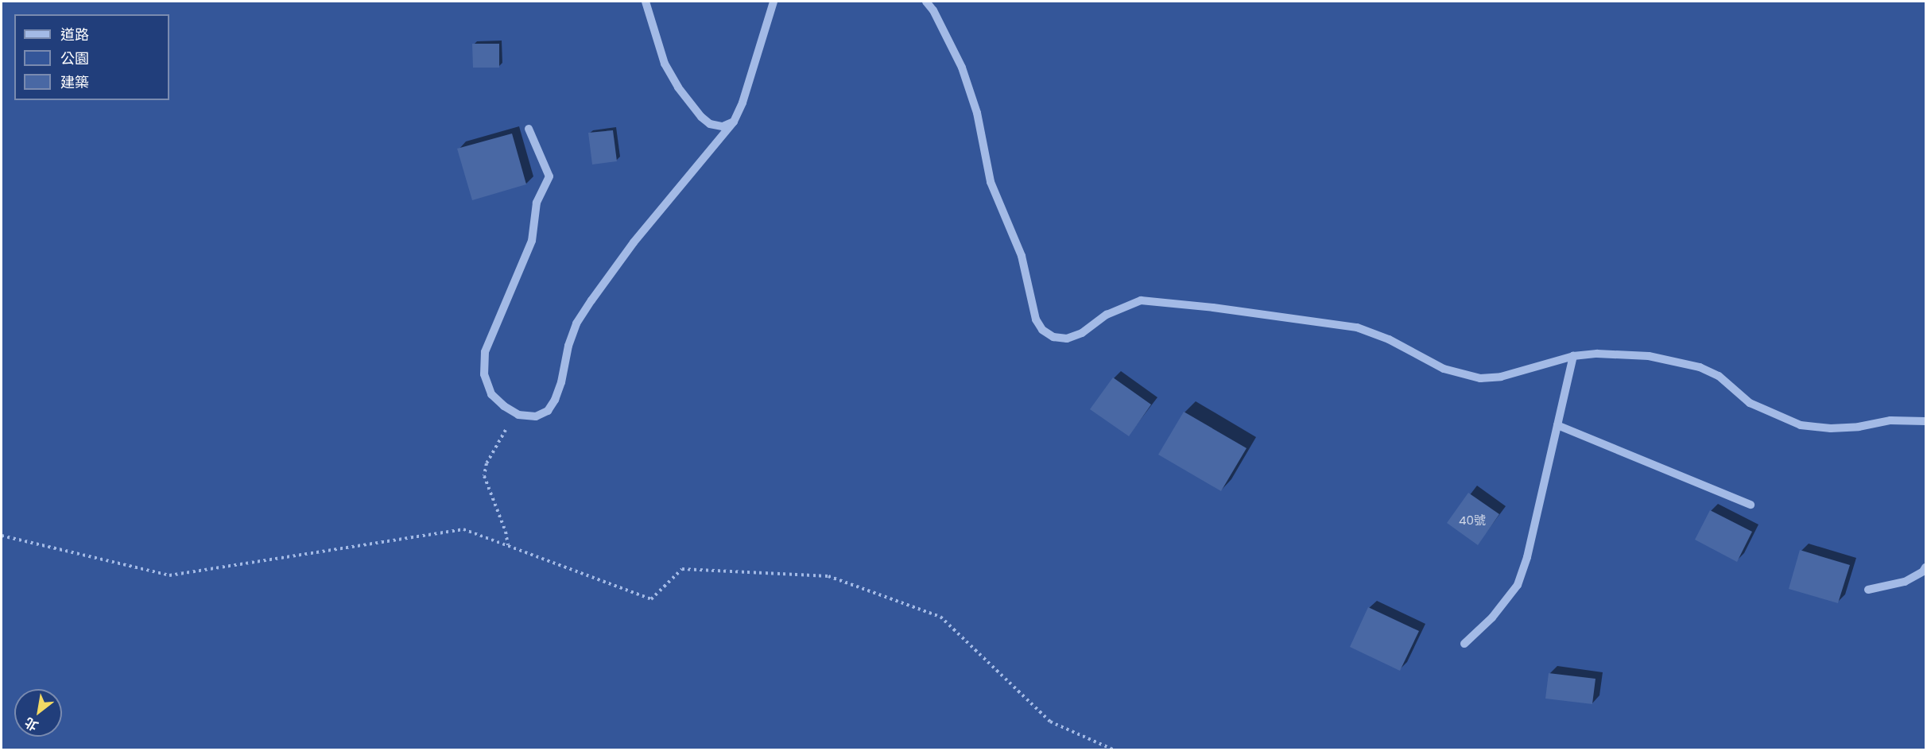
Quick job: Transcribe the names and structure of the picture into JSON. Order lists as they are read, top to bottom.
{
  "house_numbers": ["40號"],
  "legend": ["道路", "公園", "建築"],
  "north": "bottom left"
}
